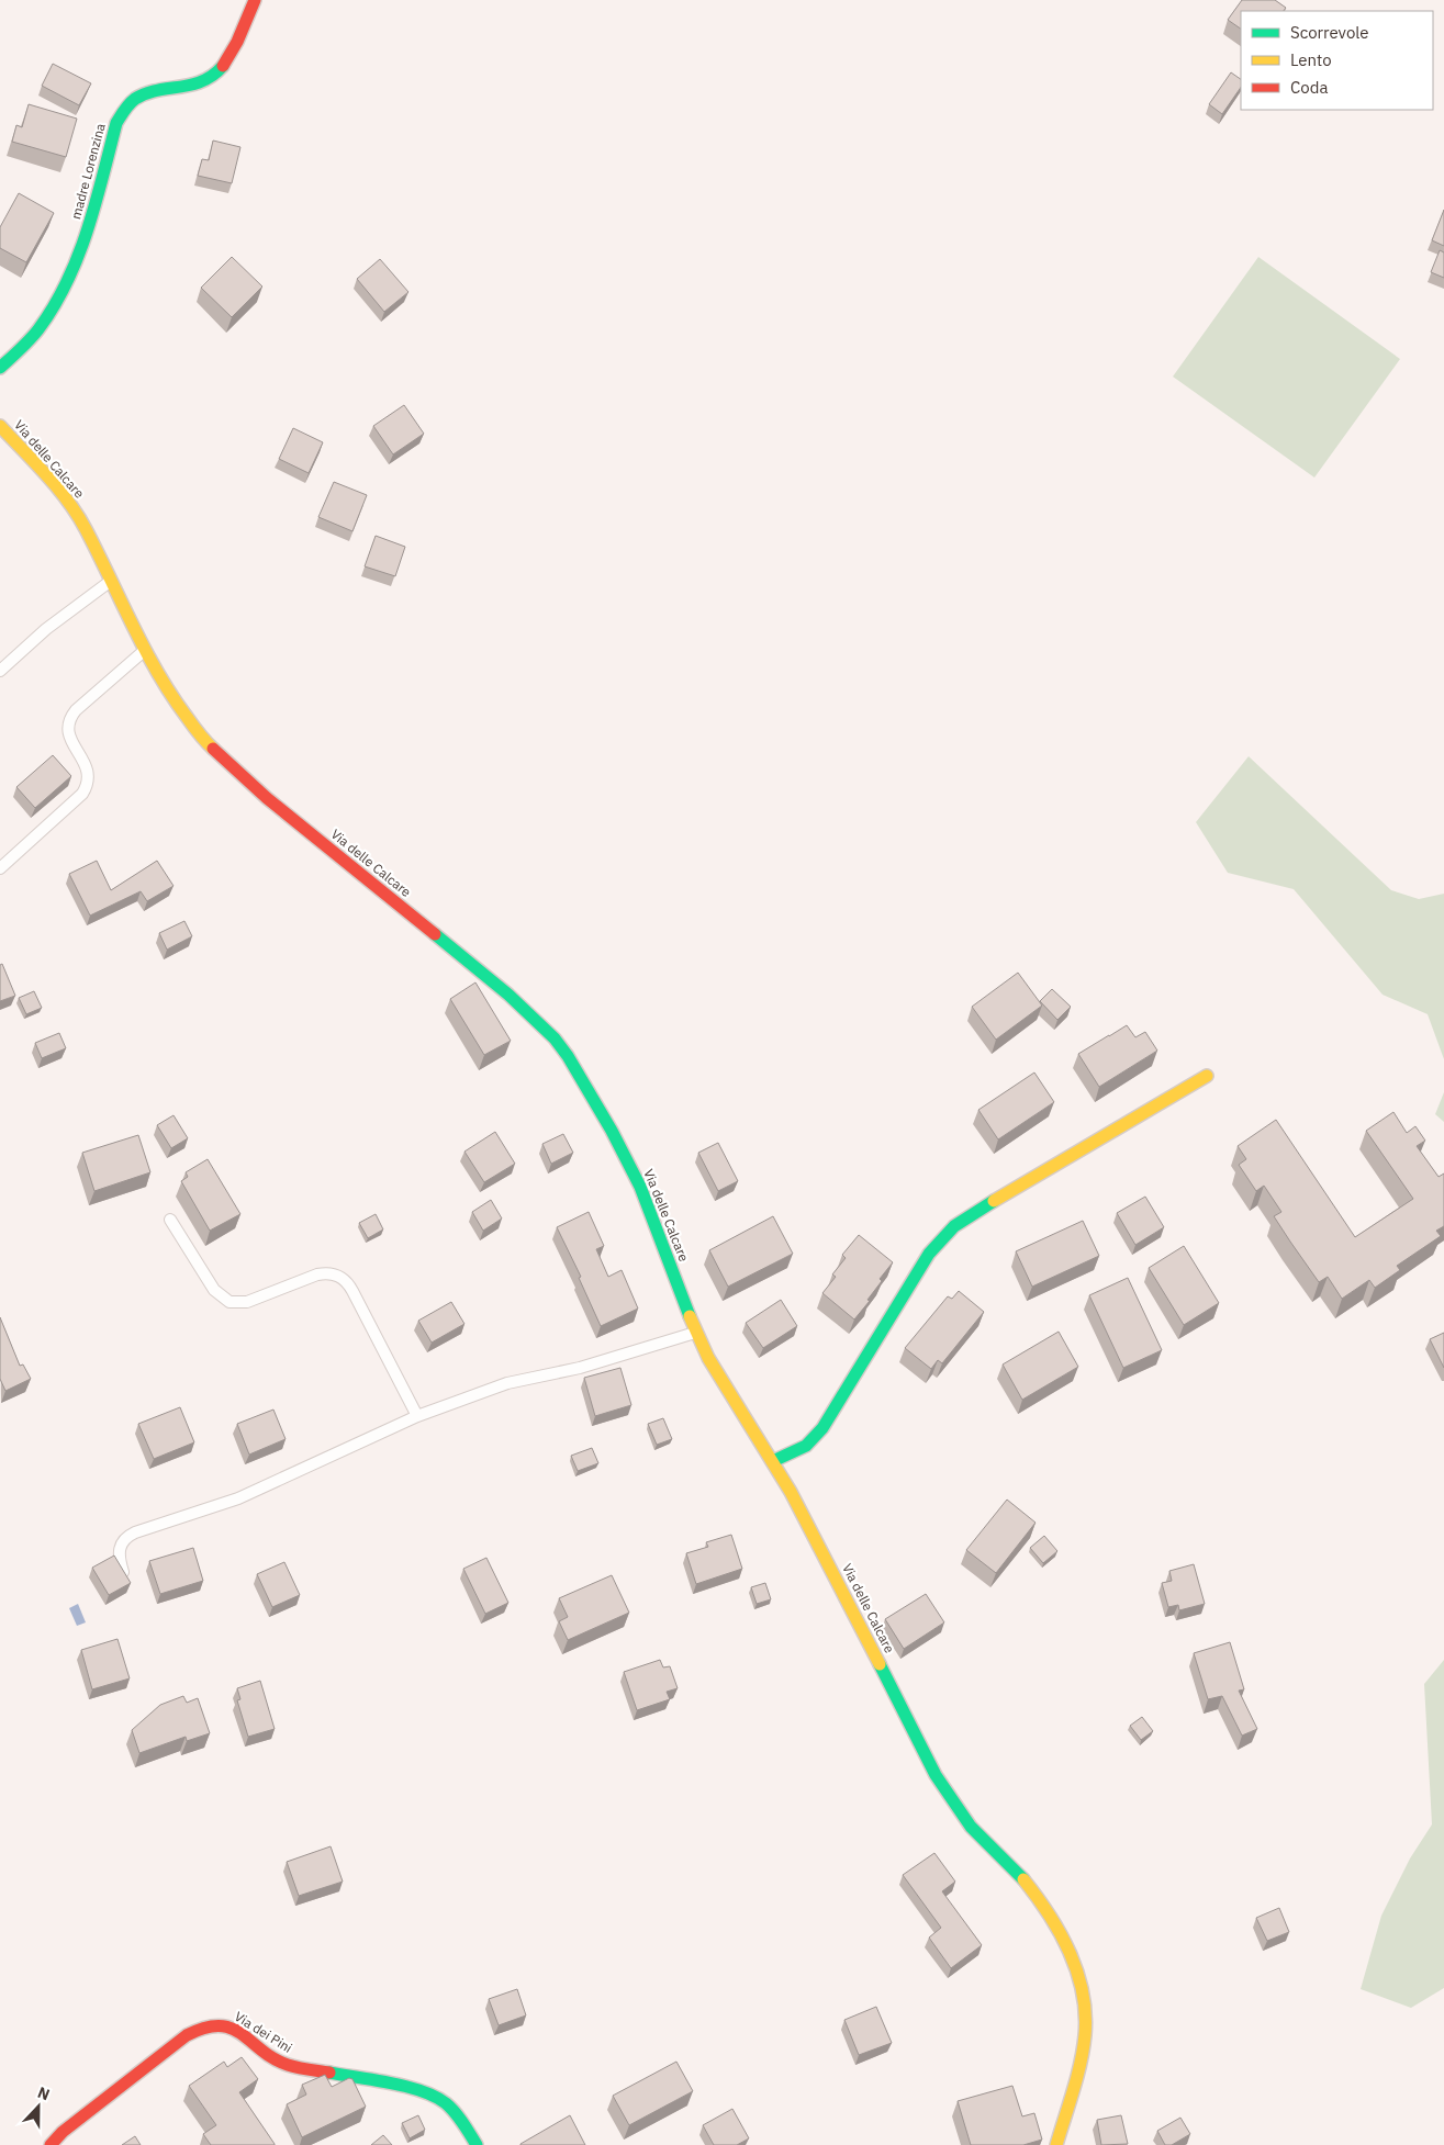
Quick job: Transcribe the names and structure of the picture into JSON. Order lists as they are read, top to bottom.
{
  "streets": {
    "street": ["madre Lorenzina", "Via delle Calcare", "Via dei Pini"]
  },
  "legend": ["Scorrevole", "Lento", "Coda"],
  "north": "top"
}
